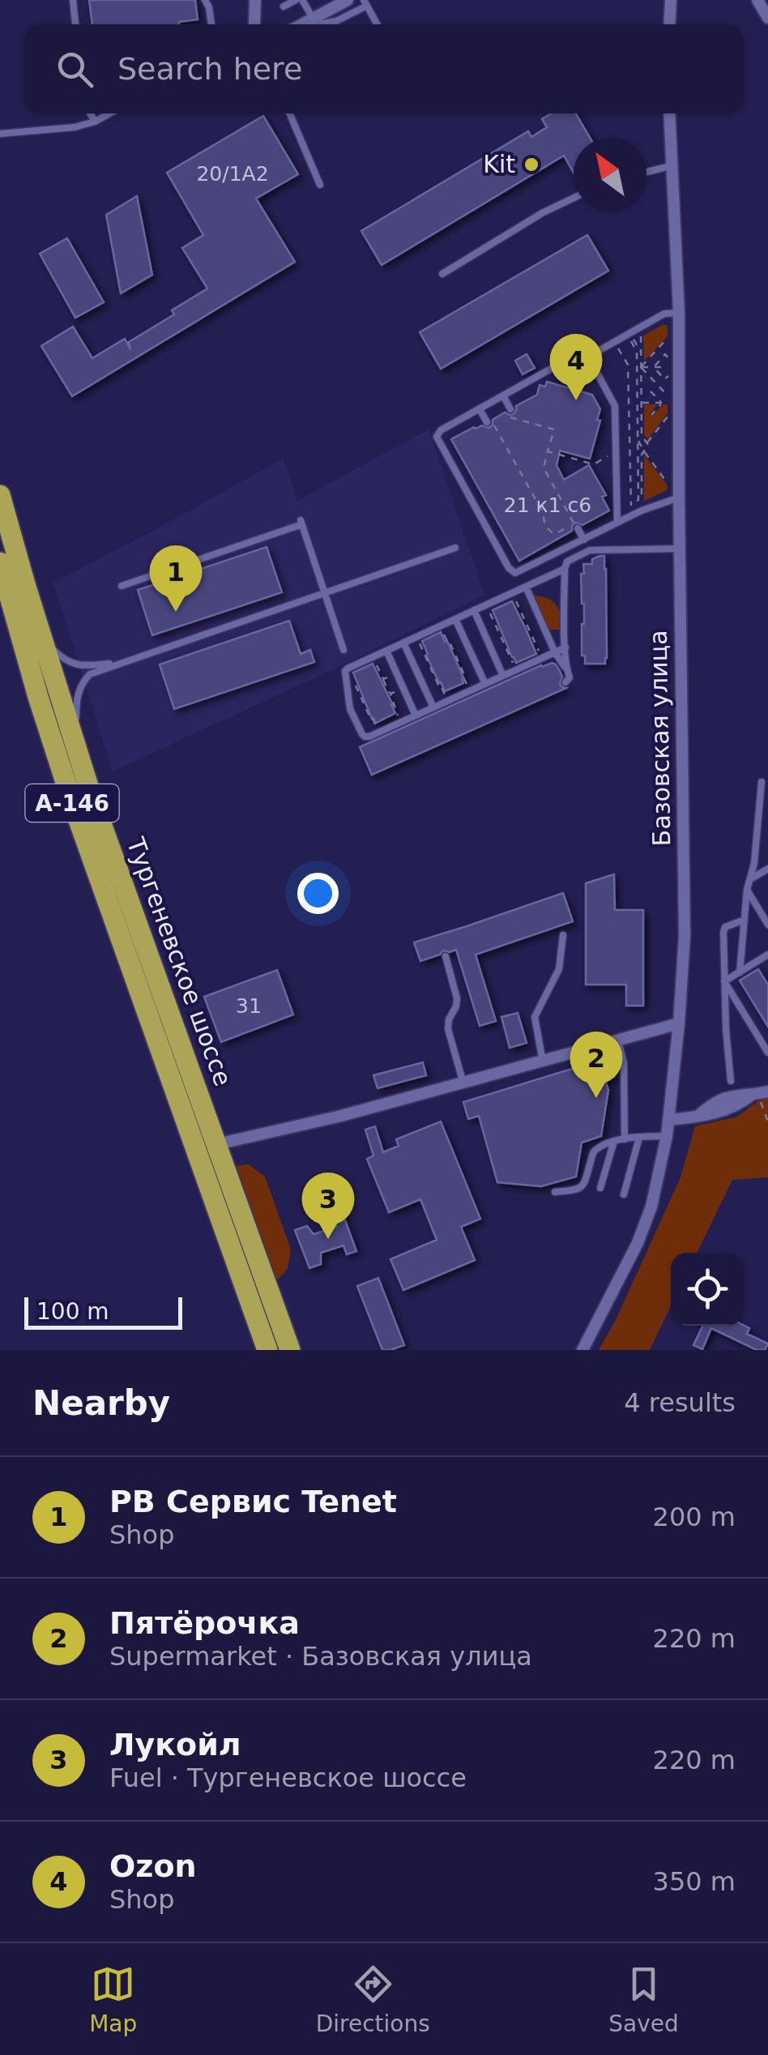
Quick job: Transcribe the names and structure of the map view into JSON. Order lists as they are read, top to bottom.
{
  "streets": {
    "highway": ["А-146", "Тургеневское шоссе"],
    "street": ["Базовская улица"]
  },
  "places": ["Kit"],
  "house_numbers": ["20/1А2", "21 к1 с6", "31"],
  "scale_bar": "100 m",
  "north": "top left",
  "page": {
    "search": "Search here",
    "pins": [
      "4",
      "1",
      "2",
      "3"
    ],
    "scale": "100 m",
    "heading": ["Nearby", "4 results"],
    "list": [
      {
        "mark": "1",
        "name": "PB Сервис Tenet",
        "note": "Shop",
        "value": "200 m"
      },
      {
        "mark": "2",
        "name": "Пятёрочка",
        "note": "Supermarket · Базовская улица",
        "value": "220 m"
      },
      {
        "mark": "3",
        "name": "Лукойл",
        "note": "Fuel · Тургеневское шоссе",
        "value": "220 m"
      },
      {
        "mark": "4",
        "name": "Ozon",
        "note": "Shop",
        "value": "350 m"
      }
    ],
    "nav": ["Map", "Directions", "Saved"]
  }
}
